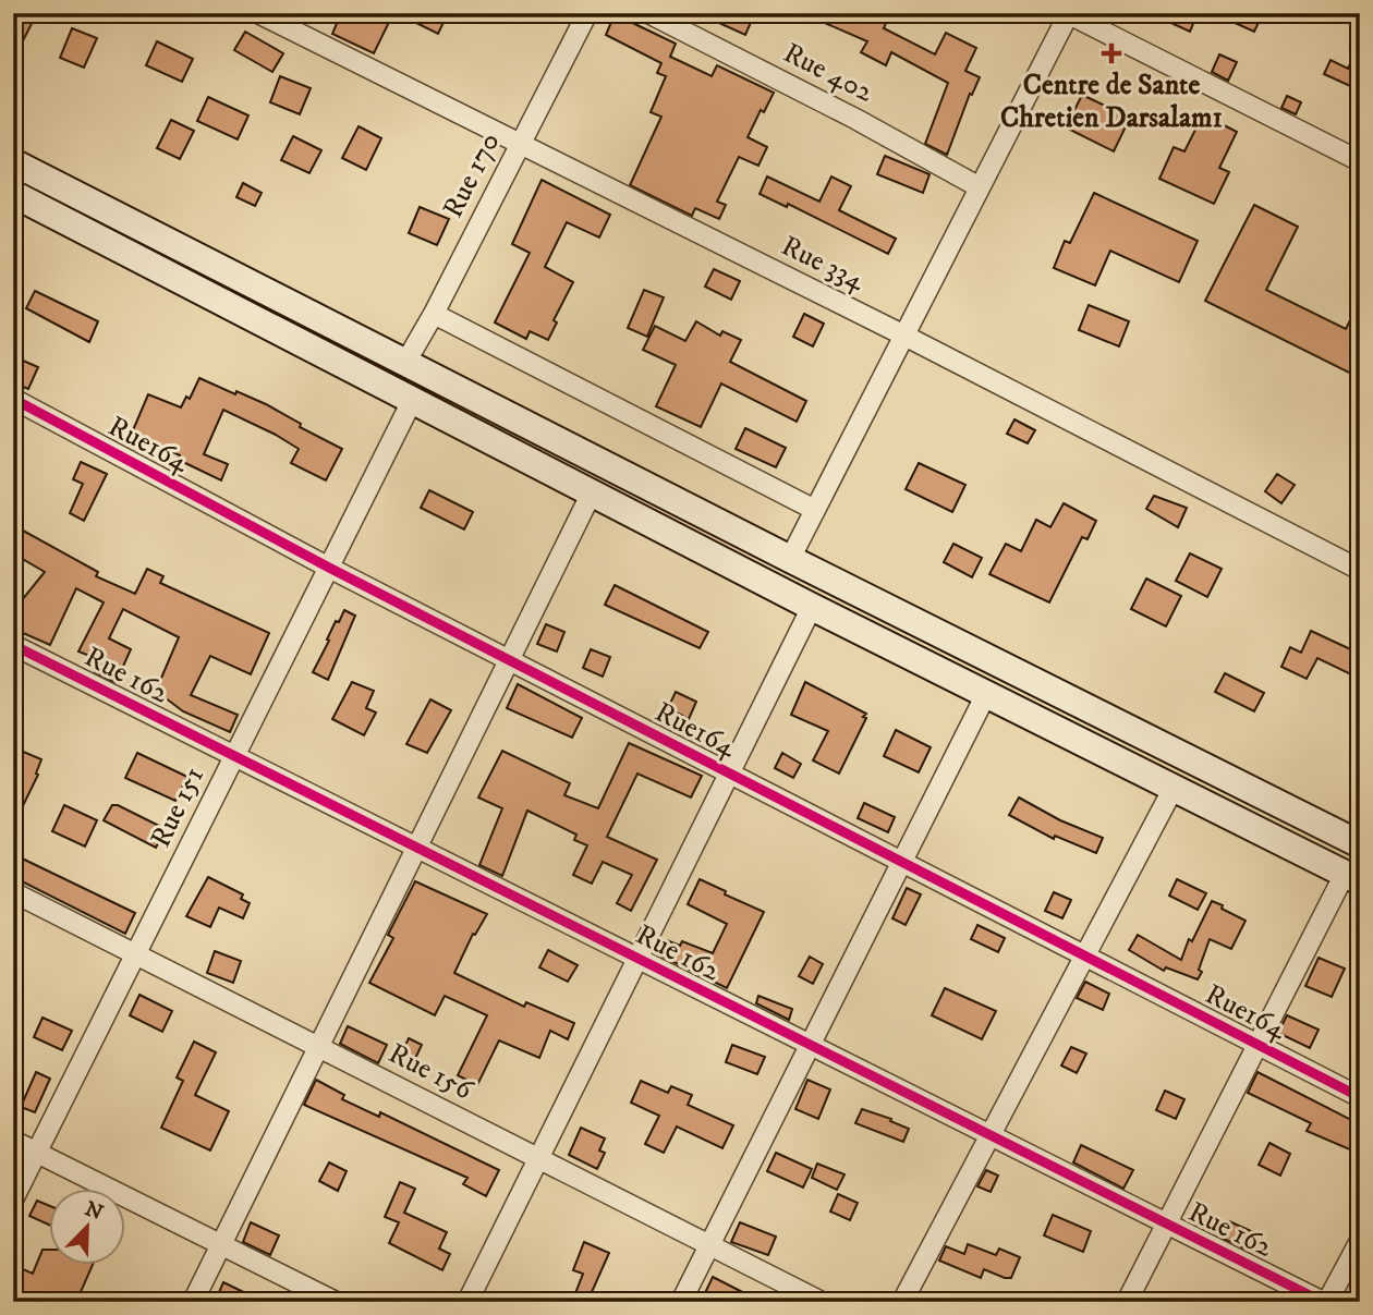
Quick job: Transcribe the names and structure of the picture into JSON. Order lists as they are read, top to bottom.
{
  "streets": {
    "street": [
      "Rue 402",
      "Rue 170",
      "Rue 334",
      "Rue164",
      "Rue 162",
      "Rue 151",
      "Rue 156"
    ]
  },
  "crossings": [
    ["Rue 170", "Rue 334"],
    ["Rue164", "Rue 151"],
    ["Rue 162", "Rue 151"],
    ["Rue 151", "Rue 156"]
  ],
  "places": {
    "health": ["Centre de Sante Chretien Darsalam1"]
  },
  "north": "top right"
}
